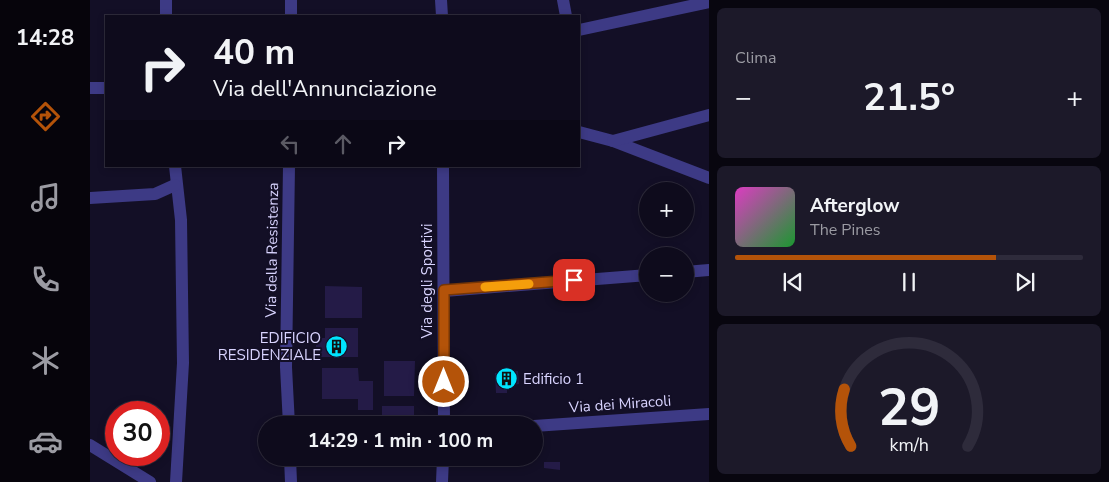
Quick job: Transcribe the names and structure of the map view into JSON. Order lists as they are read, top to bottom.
{
  "streets": {
    "street": ["Via della Resistenza", "Via degli Sportivi", "Via dei Miracoli"]
  },
  "places": {
    "building": ["EDIFICIO RESIDENZIALE", "Edificio 1"]
  },
  "page": {
    "tabs": "14:28",
    "tile": "Clima",
    "turn": ["40 m", "Via dell'Annunciazione"],
    "heat": ["−", "21.5°", "+"],
    "map_buttons": ["+", "−"],
    "song": ["Afterglow", "The Pines"],
    "limit": "30",
    "trip": "14:29 · 1 min · 100 m",
    "gauge": ["29", "km/h"]
  }
}
